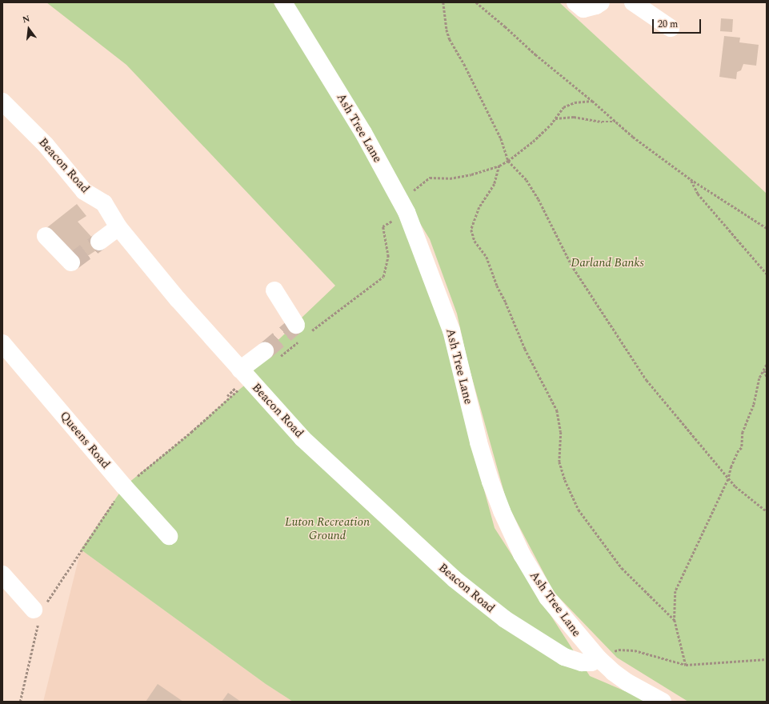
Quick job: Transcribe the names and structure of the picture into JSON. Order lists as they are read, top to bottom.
{
  "streets": {
    "street": ["Ash Tree Lane", "Beacon Road", "Queens Road"]
  },
  "crossings": [
    ["Ash Tree Lane", "Beacon Road"]
  ],
  "parks": ["Darland Banks", "Luton Recreation Ground"],
  "scale_bar": "20 m",
  "north": "top"
}
